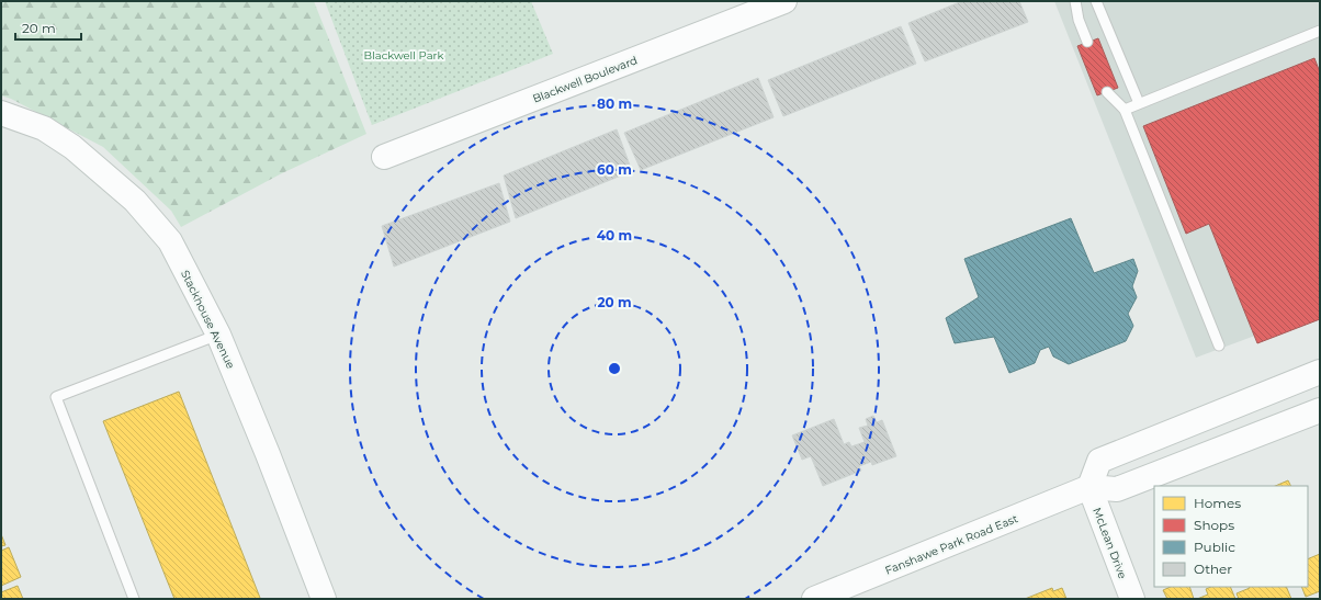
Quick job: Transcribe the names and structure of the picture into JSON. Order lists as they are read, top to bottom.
{
  "streets": {
    "street": [
      "Blackwell Boulevard",
      "Stackhouse Avenue",
      "McLean Drive",
      "Fanshawe Park Road East"
    ]
  },
  "crossings": [
    ["McLean Drive", "Fanshawe Park Road East"]
  ],
  "parks": ["Blackwell Park"],
  "legend": [
    "Homes",
    "Shops",
    "Public",
    "Other"
  ],
  "scale_bar": "20 m",
  "rings": [
    "80 m",
    "60 m",
    "40 m",
    "20 m"
  ]
}
